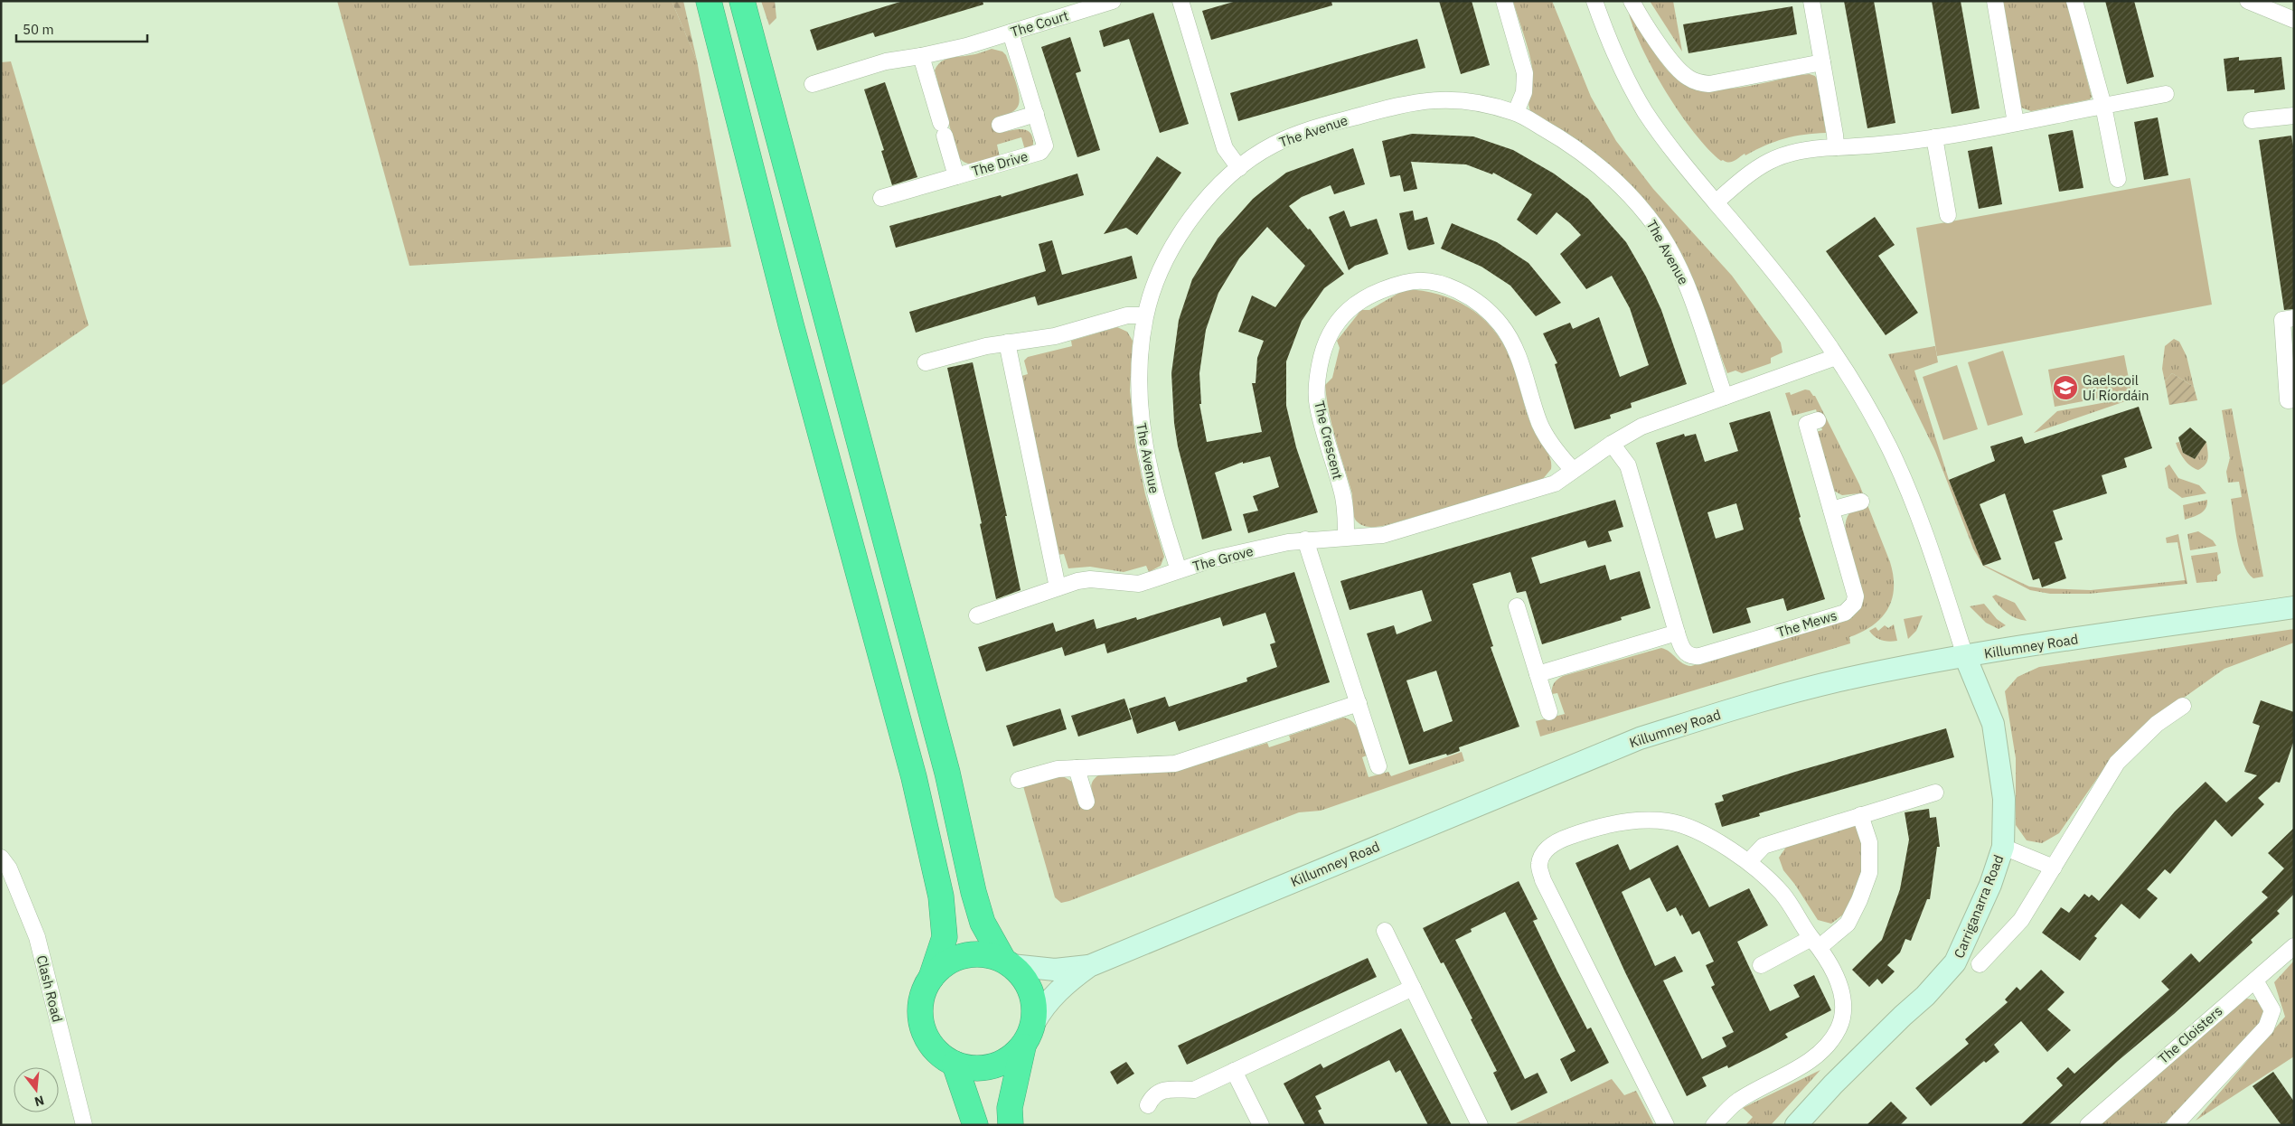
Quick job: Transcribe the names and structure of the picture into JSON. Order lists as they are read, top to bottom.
{
  "streets": {
    "street": [
      "The Court",
      "The Avenue",
      "The Drive",
      "The Crescent",
      "The Grove",
      "The Mews",
      "Killumney Road",
      "Carriganarra Road",
      "Clash Road",
      "The Cloisters"
    ]
  },
  "crossings": [
    ["The Court", "The Drive"],
    ["The Avenue", "The Grove"],
    ["Killumney Road", "Carriganarra Road"]
  ],
  "places": {
    "school or university": ["Gaelscoil Uí Ríordáin"]
  },
  "scale_bar": "50 m",
  "north": "bottom"
}
